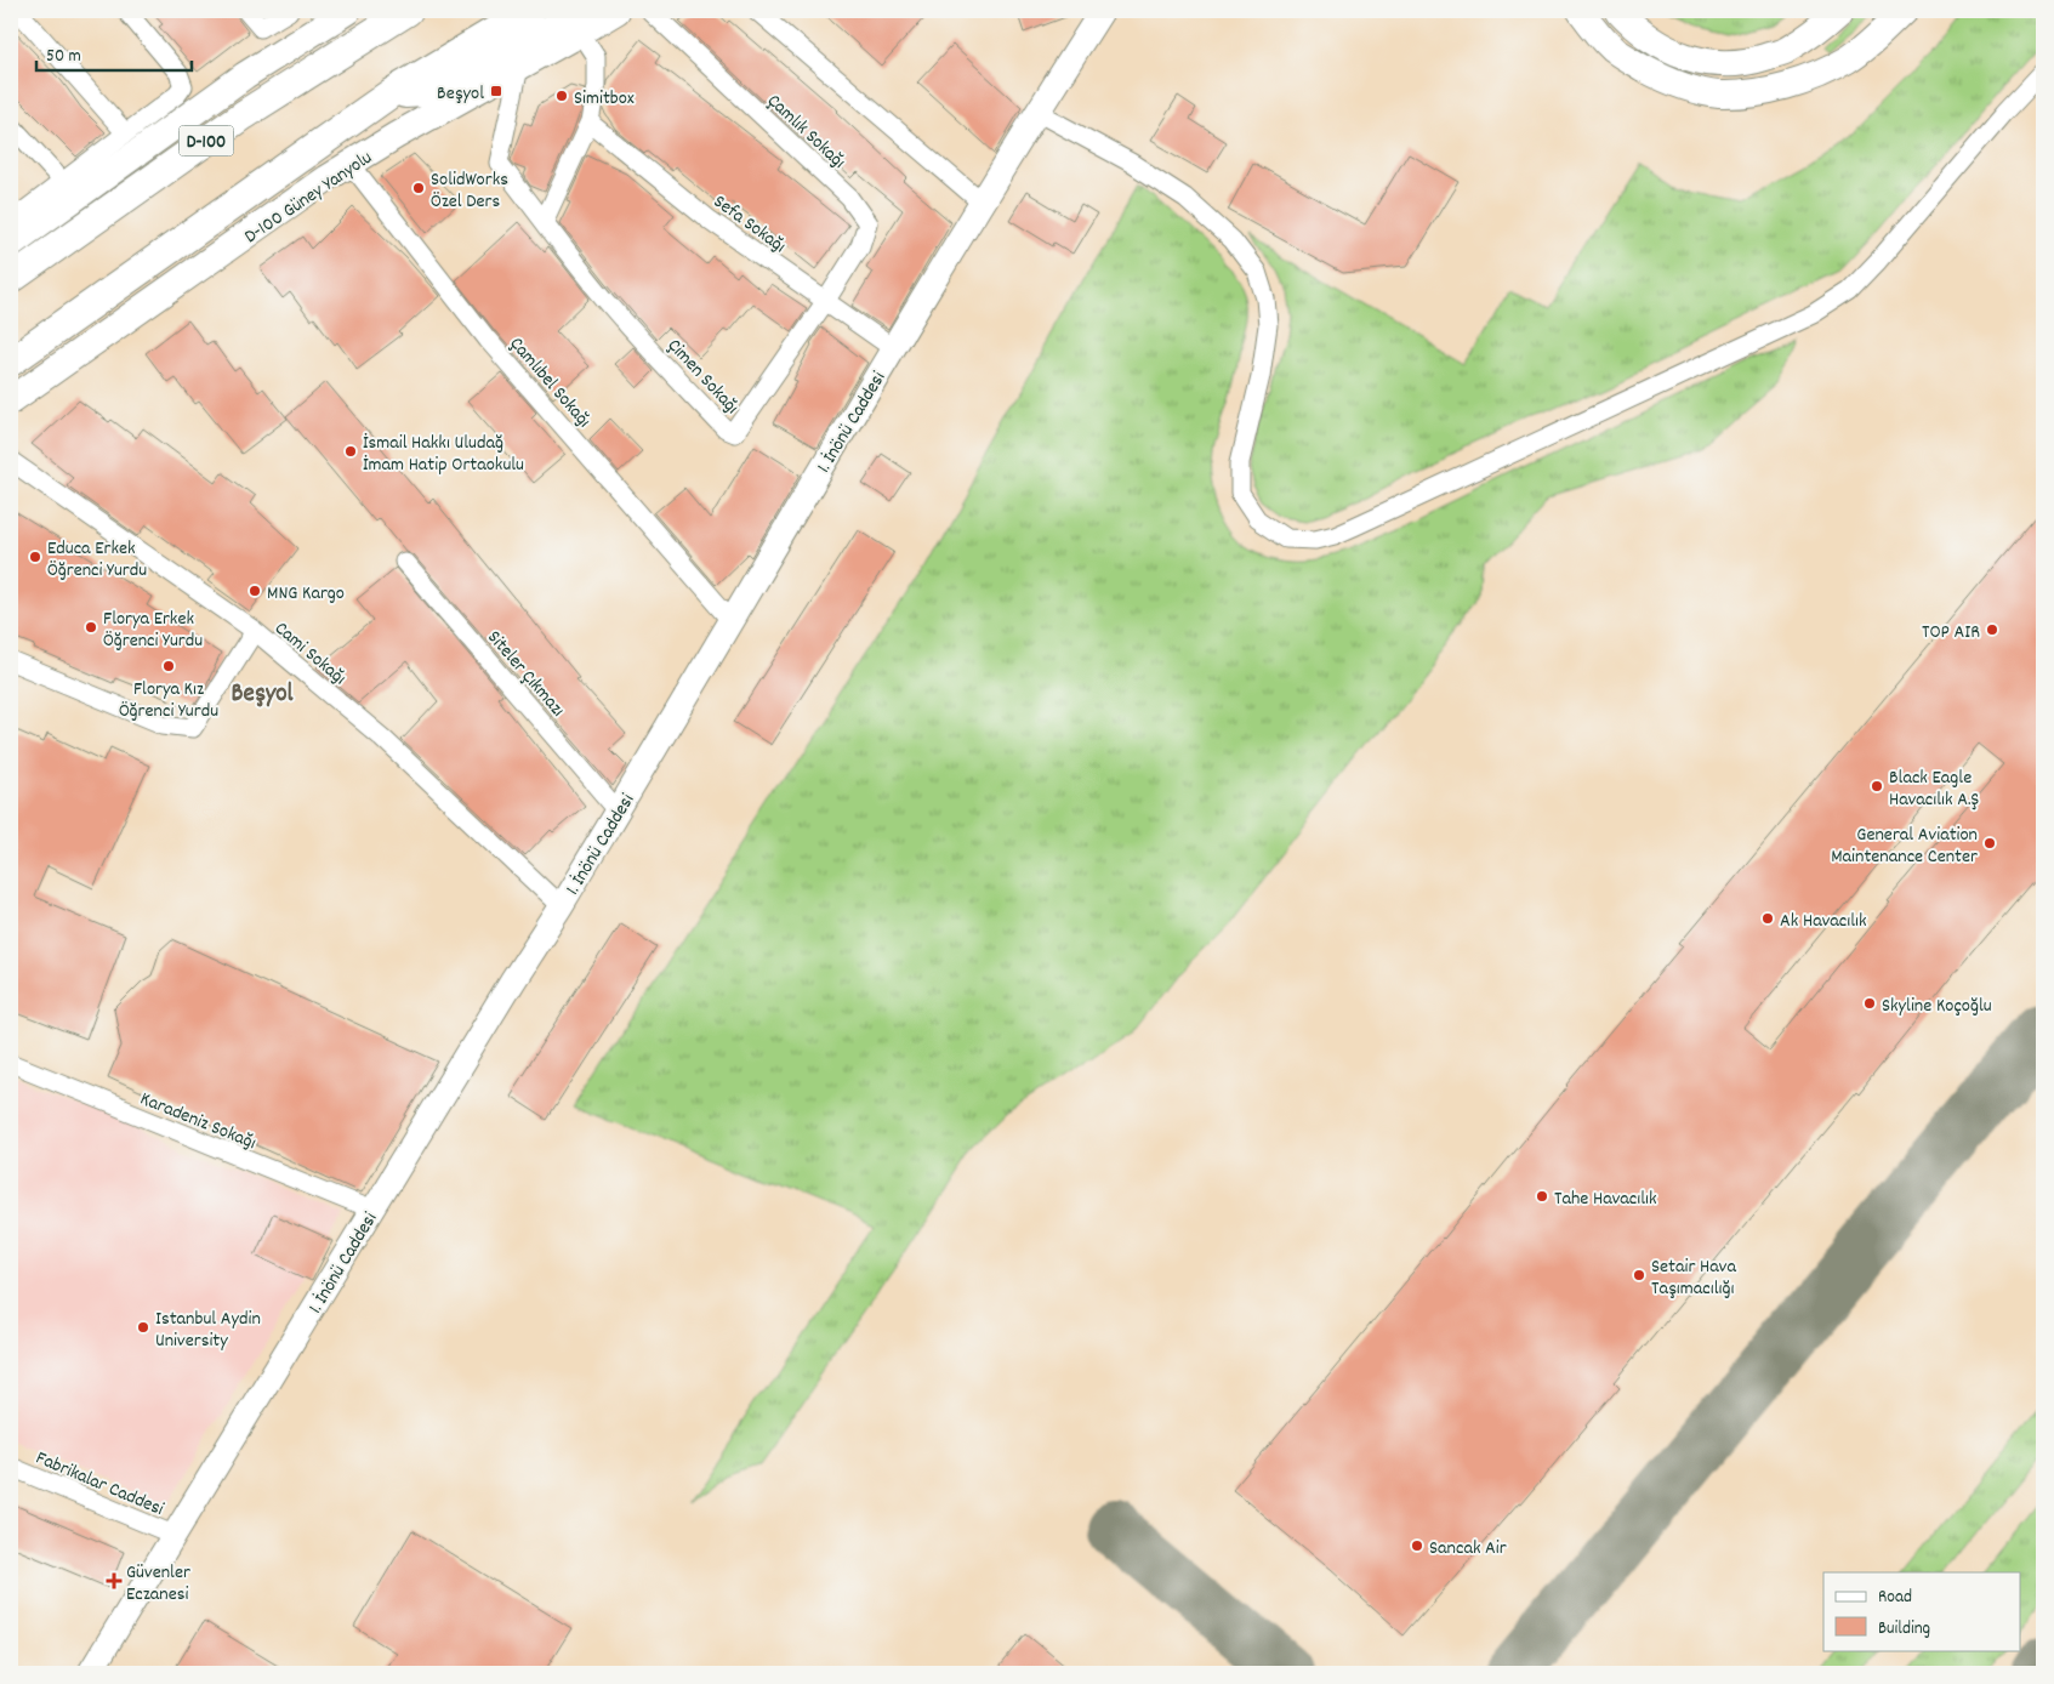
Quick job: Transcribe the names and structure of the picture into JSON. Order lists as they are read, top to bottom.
{
  "streets": {
    "highway": ["D-100"],
    "main road": ["D-100 Güney Yanyolu", "1. İnönü Caddesi"],
    "street": [
      "Çamlık Sokağı",
      "Sefa Sokağı",
      "Çimen Sokağı",
      "Çamlıbel Sokağı",
      "Cami Sokağı",
      "Siteler Çıkmazı",
      "Karadeniz Sokağı",
      "Fabrikalar Caddesi"
    ]
  },
  "crossings": [
    ["Çamlık Sokağı", "Sefa Sokağı"],
    ["Çamlık Sokağı", "Çimen Sokağı"],
    ["D-100 Güney Yanyolu", "Çamlıbel Sokağı"],
    ["Sefa Sokağı", "Çimen Sokağı"],
    ["Sefa Sokağı", "1. İnönü Caddesi"],
    ["Çamlıbel Sokağı", "1. İnönü Caddesi"],
    ["1. İnönü Caddesi", "Cami Sokağı"],
    ["1. İnönü Caddesi", "Siteler Çıkmazı"],
    ["1. İnönü Caddesi", "Karadeniz Sokağı"],
    ["1. İnönü Caddesi", "Fabrikalar Caddesi"]
  ],
  "districts": ["Beşyol"],
  "places": {
    "transit": ["Beşyol"],
    "other": [
      "Simitbox",
      "SolidWorks Özel Ders",
      "İsmail Hakkı Uludağ İmam Hatip Ortaokulu",
      "Educa Erkek Öğrenci Yurdu",
      "MNG Kargo",
      "Florya Erkek Öğrenci Yurdu",
      "TOP AIR",
      "Florya Kız Öğrenci Yurdu",
      "Black Eagle Havacılık A.Ş",
      "General Aviation Maintenance Center",
      "Ak Havacılık",
      "Skyline Koçoğlu",
      "Tahe Havacılık",
      "Setair Hava Taşımacılığı",
      "Istanbul Aydin University",
      "Sancak Air"
    ],
    "health": ["Güvenler Eczanesi"]
  },
  "legend": ["Road", "Building"],
  "scale_bar": "50 m"
}
